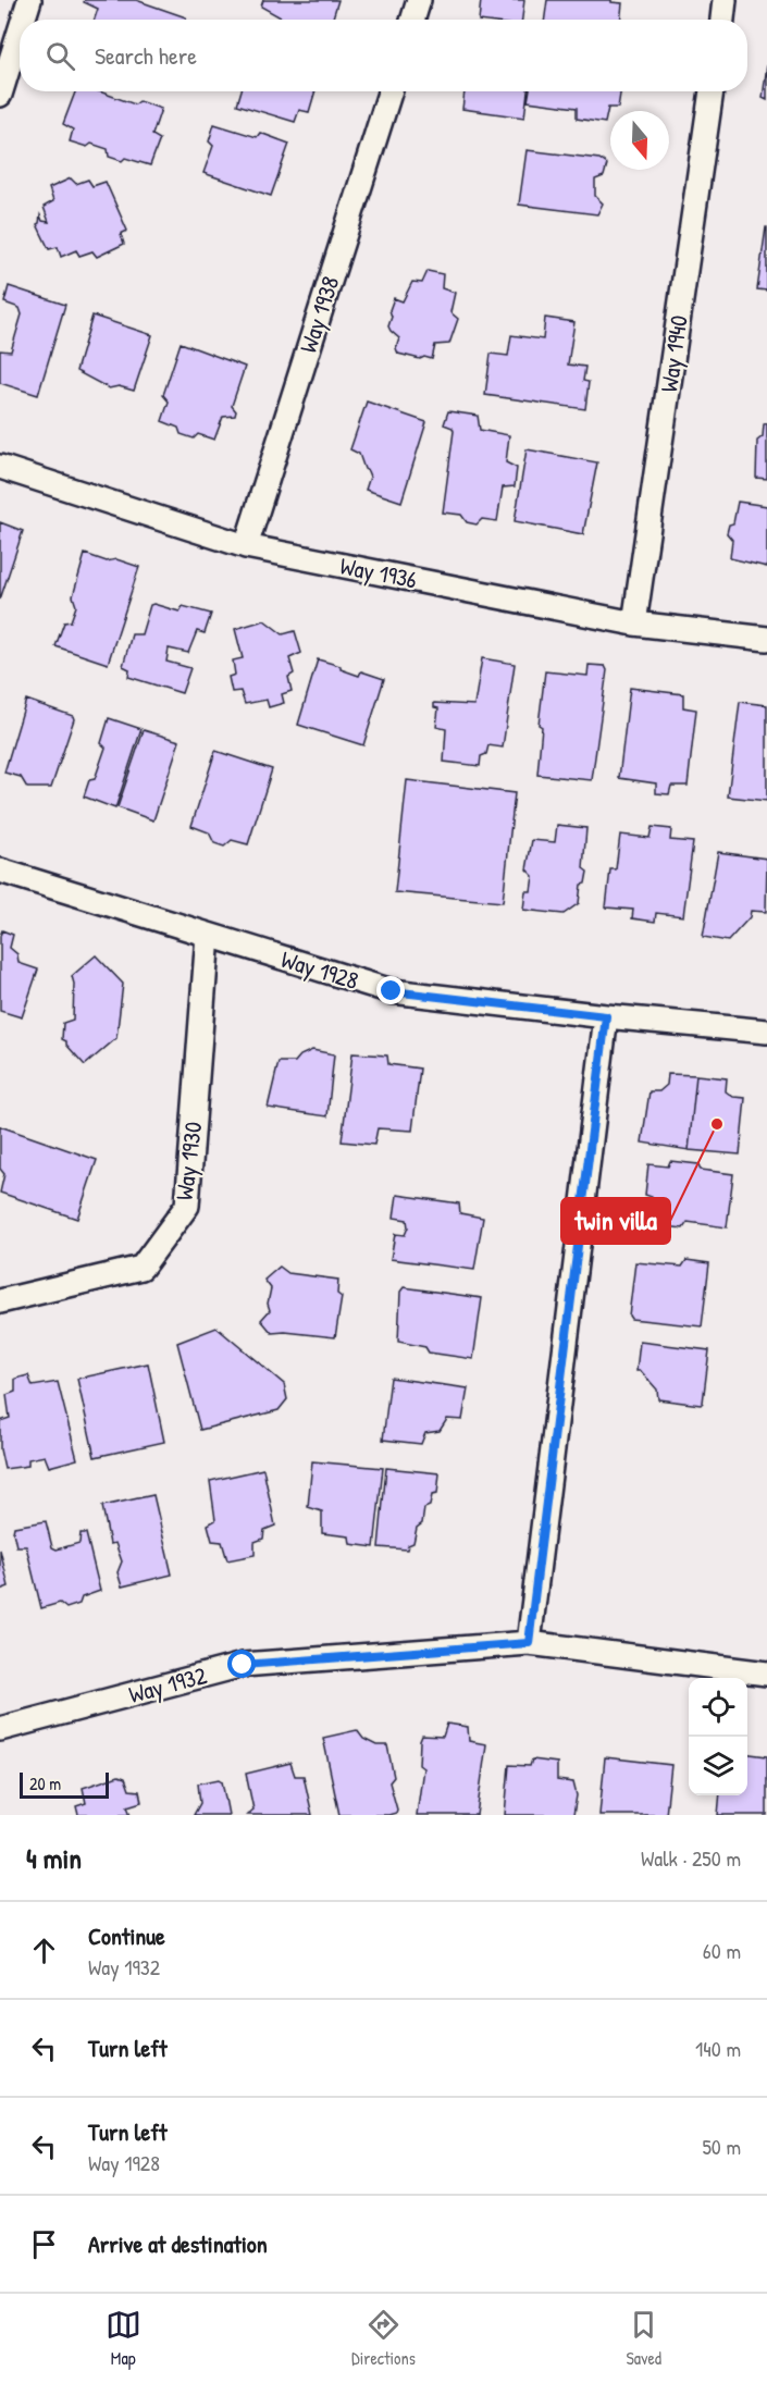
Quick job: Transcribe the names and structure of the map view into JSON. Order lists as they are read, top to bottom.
{
  "streets": {
    "street": [
      "Way 1938",
      "Way 1940",
      "Way 1936",
      "Way 1928",
      "Way 1930",
      "Way 1932"
    ]
  },
  "crossings": [
    ["Way 1938", "Way 1936"],
    ["Way 1940", "Way 1936"],
    ["Way 1928", "Way 1930"]
  ],
  "places": ["twin villa"],
  "scale_bar": "20 m",
  "north": "bottom",
  "page": {
    "search": "Search here",
    "scale": "20 m",
    "heading": ["4 min", "Walk · 250 m"],
    "list": [
      ["Continue", "Way 1932", "60 m"],
      ["Turn left", "140 m"],
      ["Turn left", "Way 1928", "50 m"],
      "Arrive at destination"
    ],
    "nav": ["Map", "Directions", "Saved"]
  }
}
